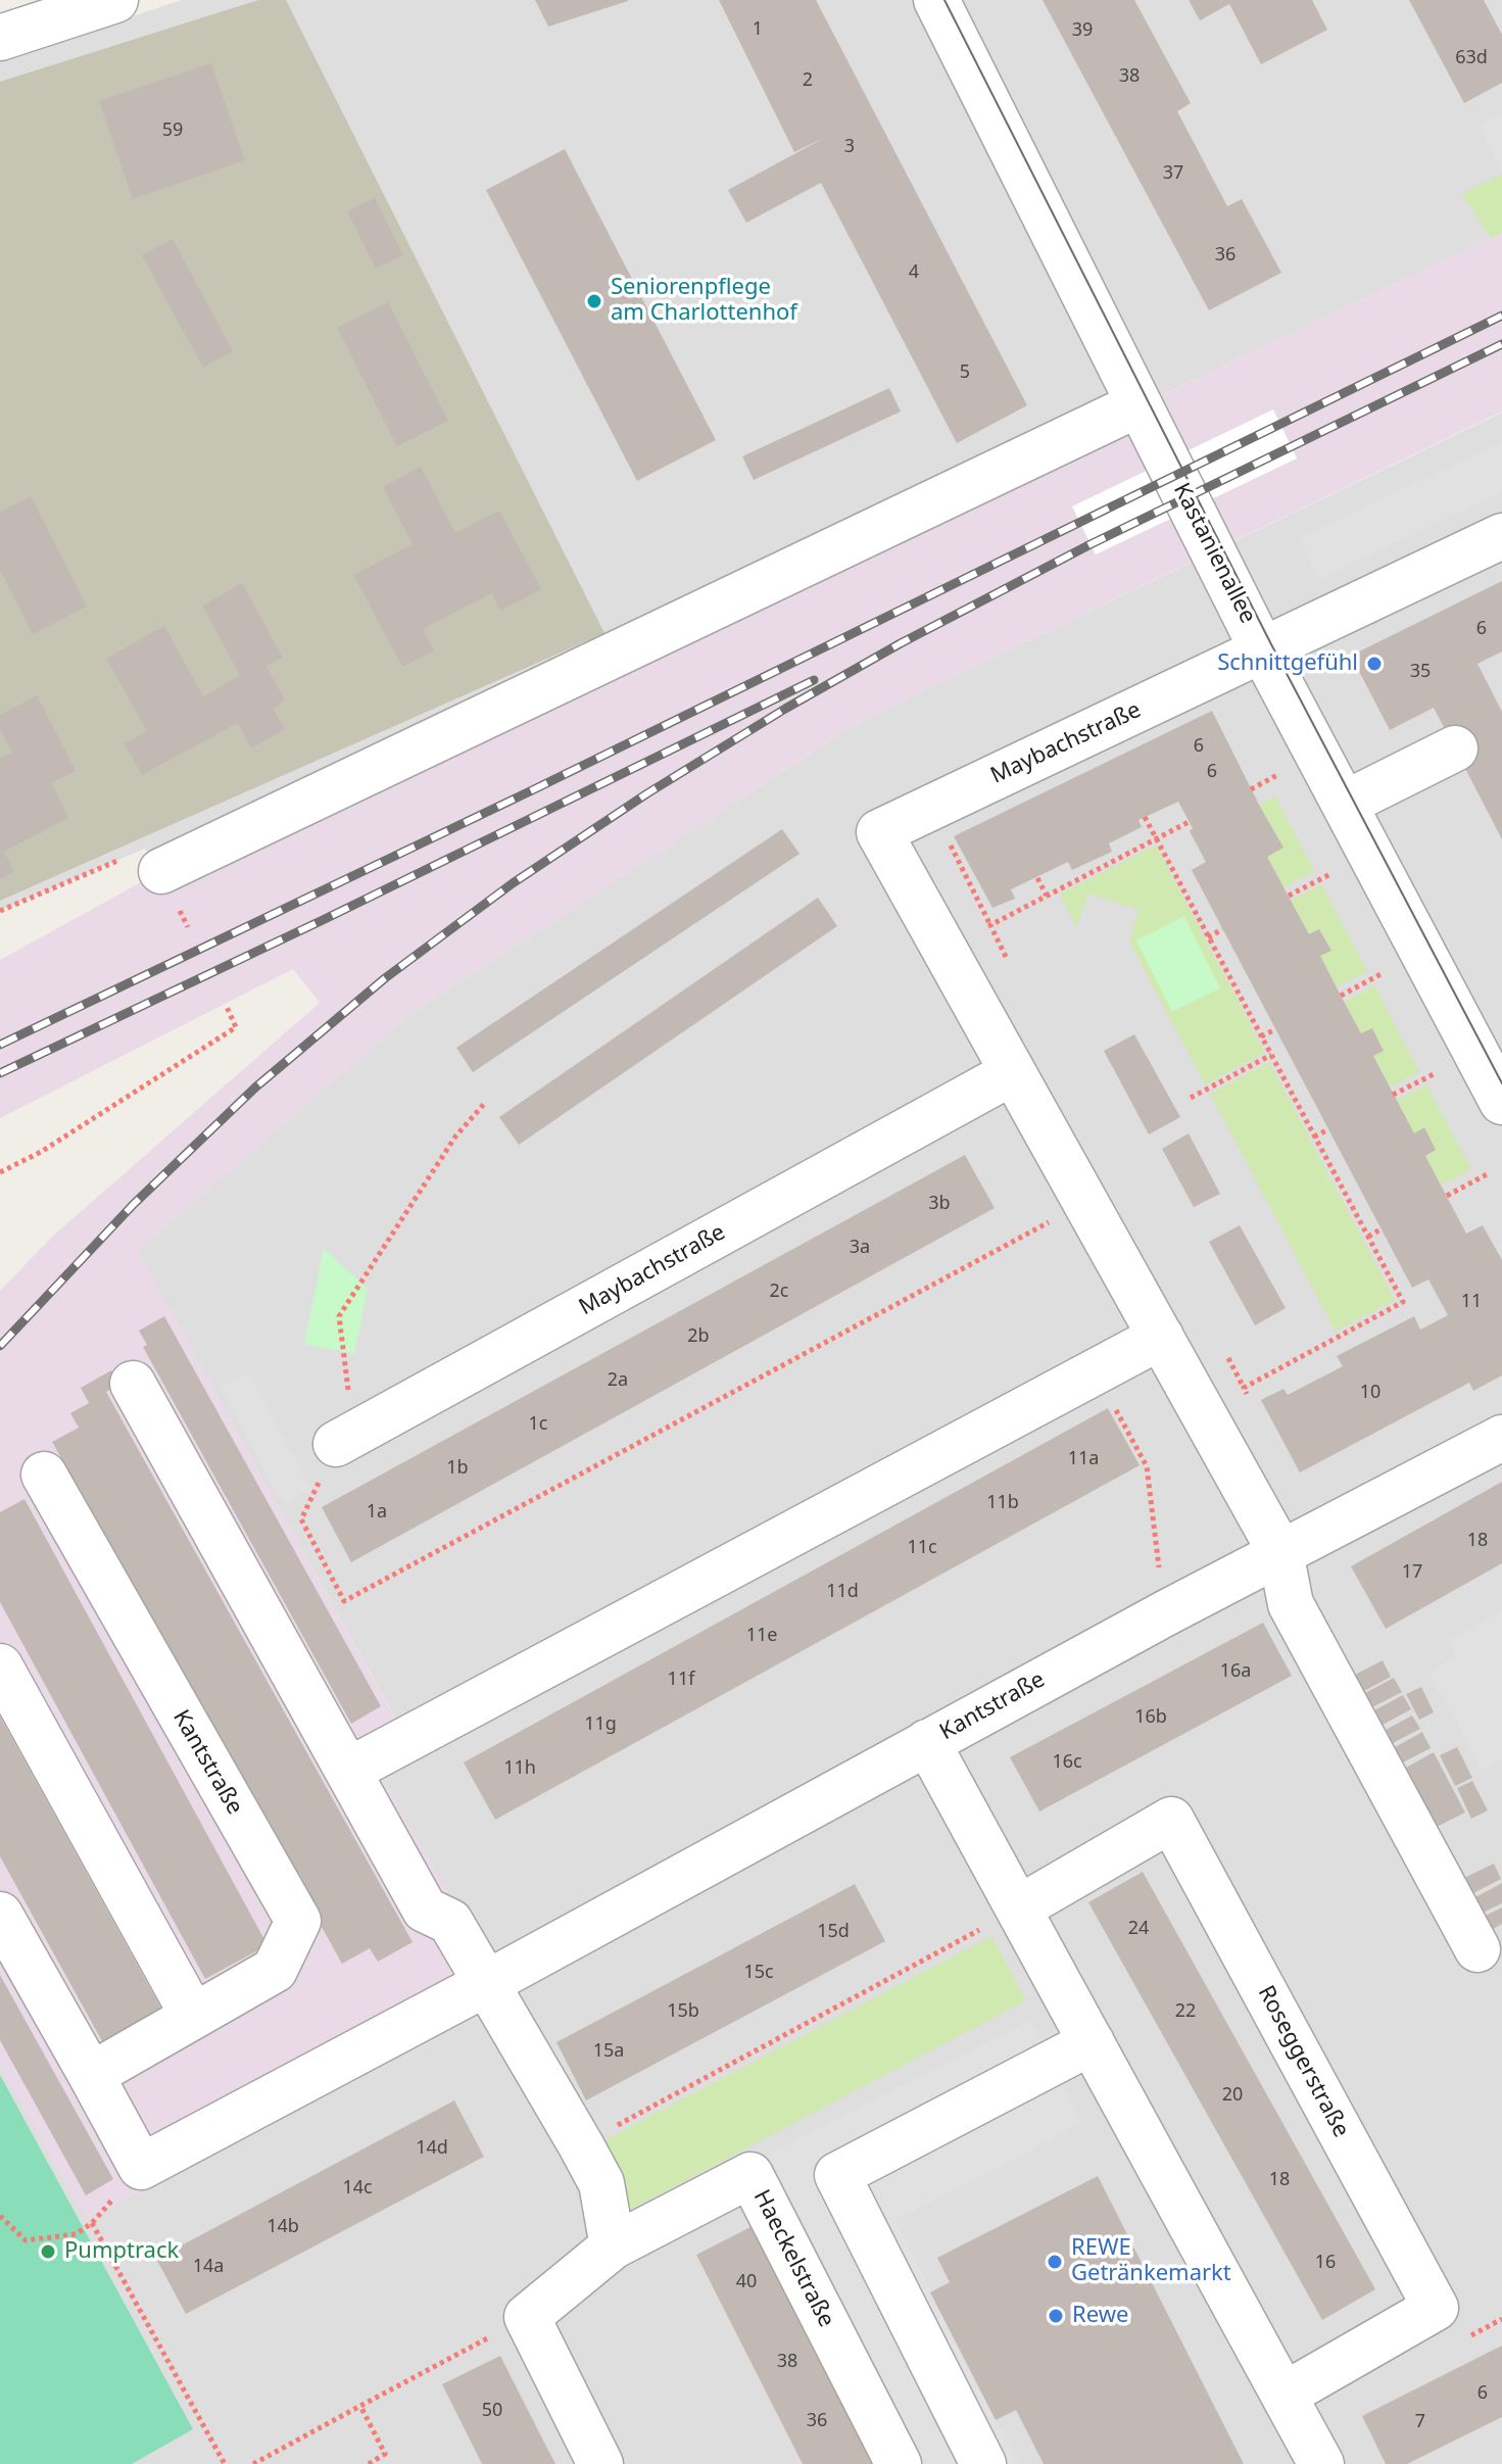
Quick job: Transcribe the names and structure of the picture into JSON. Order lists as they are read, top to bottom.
{
  "streets": {
    "street": [
      "Kastanienallee",
      "Maybachstraße",
      "Kantstraße",
      "Roseggerstraße",
      "Haeckelstraße"
    ]
  },
  "crossings": [
    ["Kastanienallee", "Maybachstraße"],
    ["Maybachstraße", "Kantstraße"]
  ],
  "places": [
    "Seniorenpflege am Charlottenhof",
    "Schnittgefühl",
    "Pumptrack",
    "REWE Getränkemarkt",
    "Rewe"
  ],
  "house_numbers": [
    "1",
    "39",
    "63d",
    "38",
    "2",
    "59",
    "3",
    "37",
    "36",
    "4",
    "5",
    "6",
    "35",
    "6",
    "6",
    "3b",
    "3a",
    "2c",
    "11",
    "2b",
    "2a",
    "10",
    "1c",
    "11a",
    "1b",
    "11b",
    "1a",
    "18",
    "11c",
    "17",
    "11d",
    "11e",
    "16a",
    "11f",
    "16b",
    "11g",
    "16c",
    "11h",
    "24",
    "15d",
    "15c",
    "15b",
    "22",
    "15a",
    "20",
    "14d",
    "18",
    "14c",
    "14b",
    "16",
    "14a",
    "40",
    "38",
    "6",
    "50",
    "36",
    "7"
  ]
}
